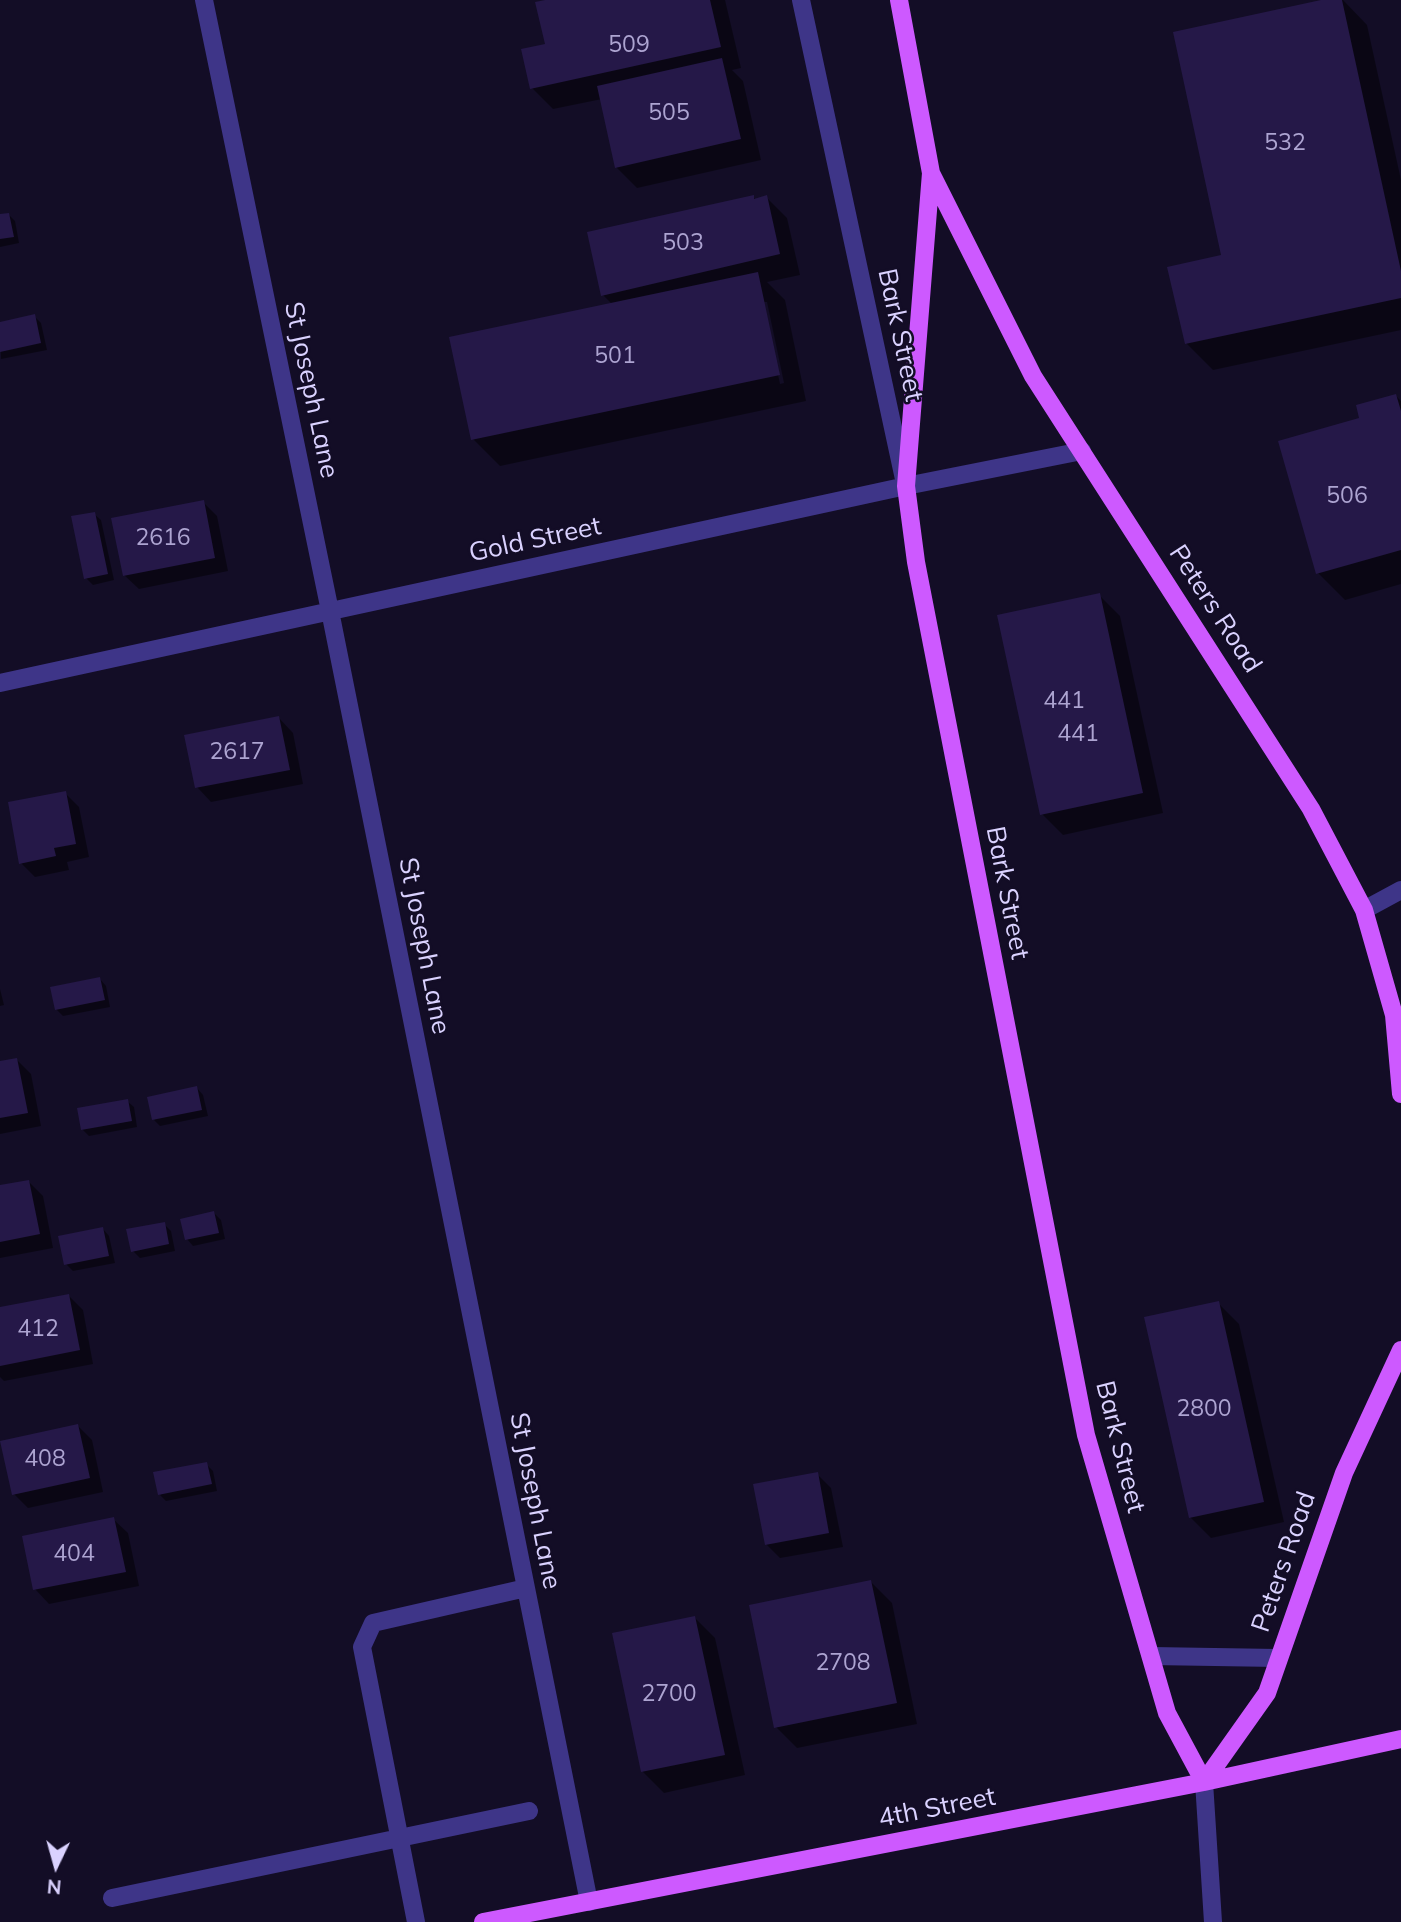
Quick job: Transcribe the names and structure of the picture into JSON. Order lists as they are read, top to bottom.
{
  "streets": {
    "main road": ["Bark Street", "Peters Road", "4th Street"],
    "street": ["St Joseph Lane", "Gold Street"]
  },
  "crossings": [
    ["Bark Street", "Gold Street"],
    ["Bark Street", "Peters Road"],
    ["Bark Street", "4th Street"],
    ["St Joseph Lane", "Gold Street"],
    ["St Joseph Lane", "4th Street"],
    ["Gold Street", "Peters Road"],
    ["Peters Road", "4th Street"]
  ],
  "house_numbers": [
    "509",
    "505",
    "532",
    "503",
    "501",
    "506",
    "2616",
    "441",
    "441",
    "2617",
    "412",
    "2800",
    "408",
    "404",
    "2708",
    "2700"
  ],
  "north": "bottom"
}
